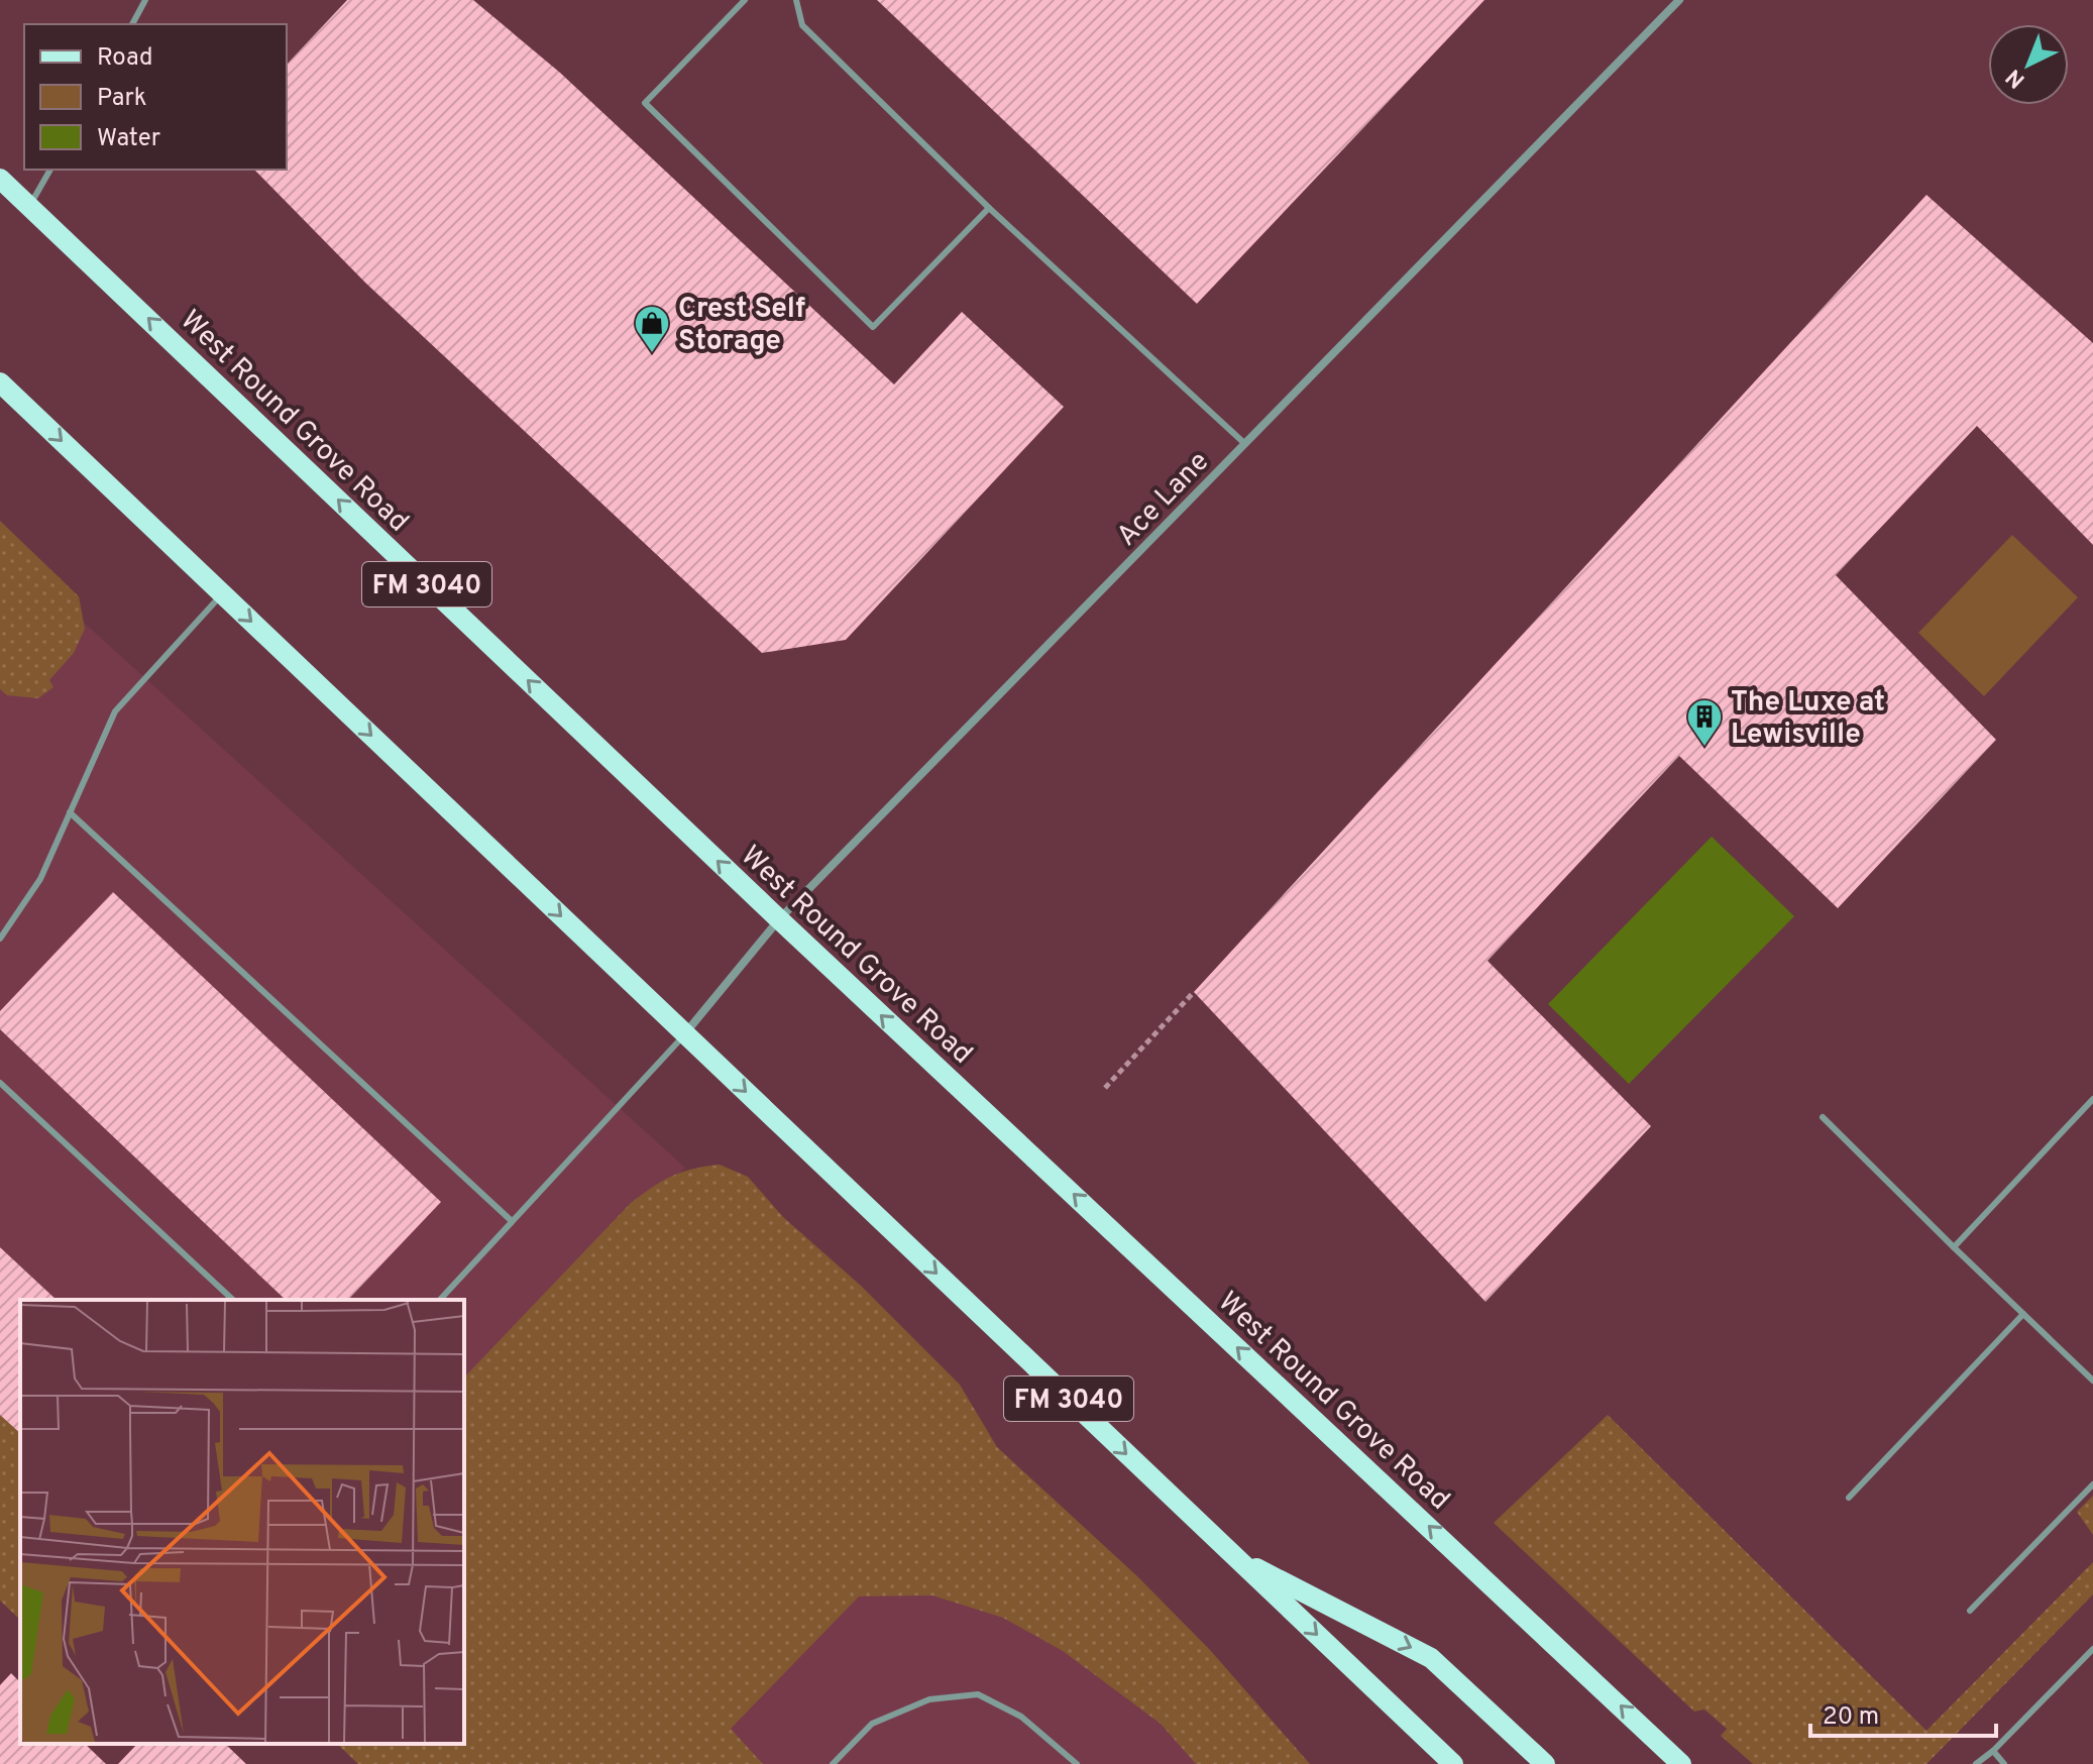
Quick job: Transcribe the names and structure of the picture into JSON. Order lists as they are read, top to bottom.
{
  "streets": {
    "main road": ["West Round Grove Road", "FM 3040"],
    "street": ["Ace Lane"]
  },
  "crossings": [
    ["West Round Grove Road", "Ace Lane"],
    ["Ace Lane", "FM 3040"]
  ],
  "places": {
    "shop": ["Crest Self Storage"],
    "building": ["The Luxe at Lewisville"]
  },
  "legend": ["Road", "Park", "Water"],
  "scale_bar": "20 m",
  "north": "bottom left"
}
